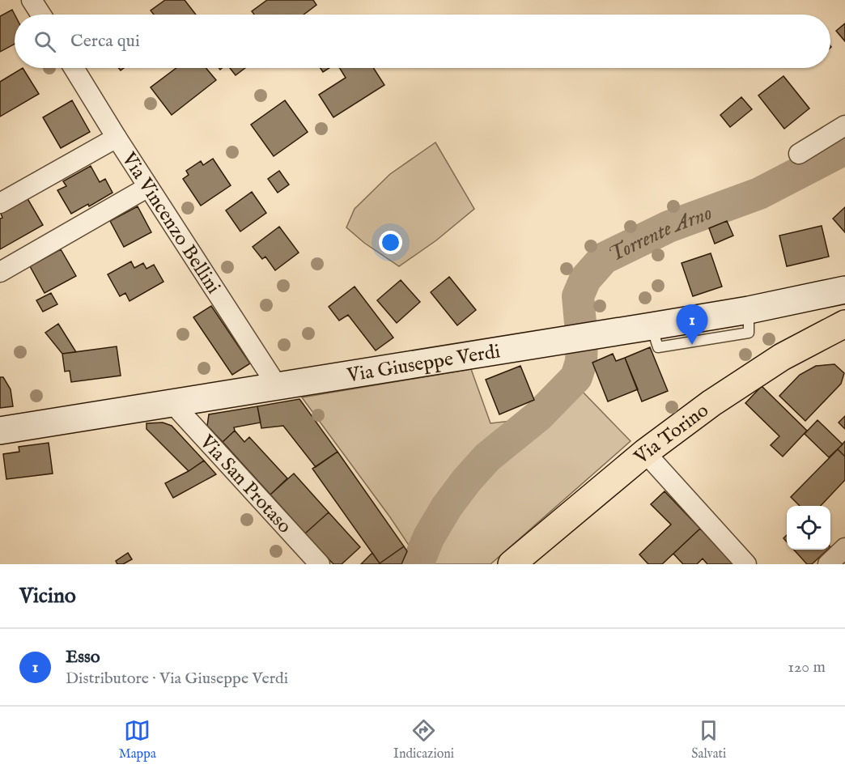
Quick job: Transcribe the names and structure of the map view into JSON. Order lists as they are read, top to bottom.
{
  "streets": {
    "main road": ["Via Torino"],
    "street": ["Via Vincenzo Bellini", "Via Giuseppe Verdi", "Via San Protaso"]
  },
  "crossings": [
    ["Via Vincenzo Bellini", "Via Giuseppe Verdi"],
    ["Via Giuseppe Verdi", "Via San Protaso"]
  ],
  "water": ["Torrente Arno"],
  "page": {
    "search": "Cerca qui",
    "pins": "1",
    "heading": "Vicino",
    "list": [
      {
        "mark": "1",
        "name": "Esso",
        "note": "Distributore · Via Giuseppe Verdi",
        "value": "120 m"
      }
    ],
    "nav": ["Mappa", "Indicazioni", "Salvati"]
  }
}
